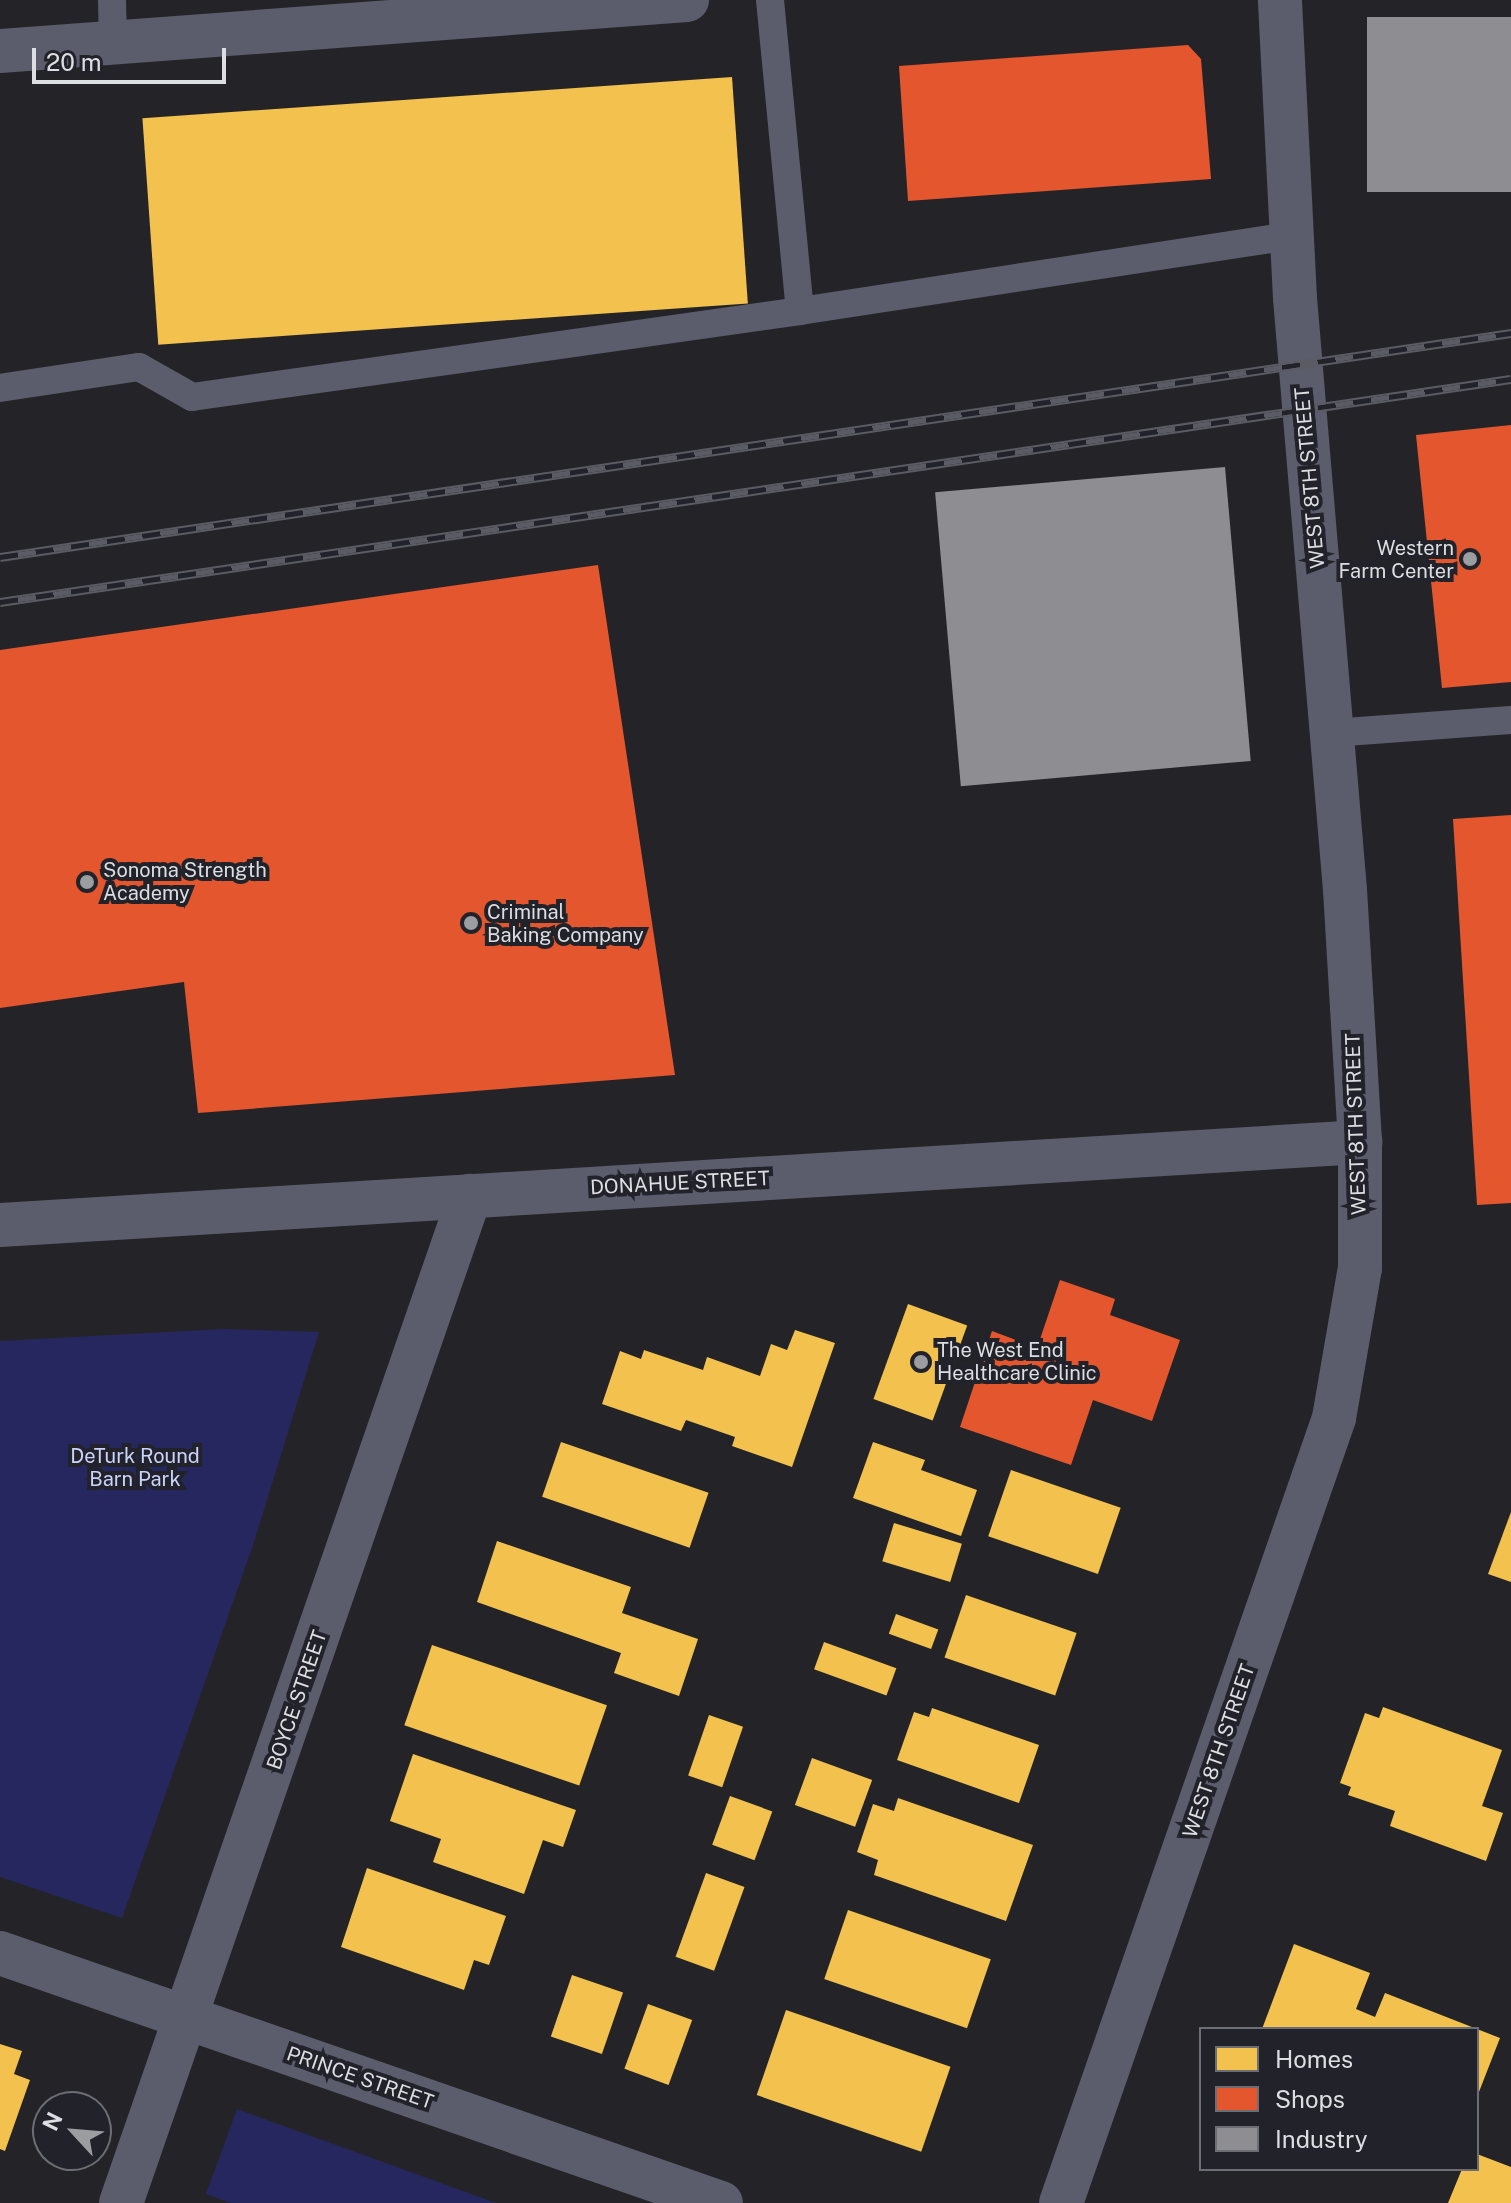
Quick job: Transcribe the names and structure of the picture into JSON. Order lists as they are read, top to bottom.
{
  "streets": {
    "street": [
      "WEST 8TH STREET",
      "DONAHUE STREET",
      "BOYCE STREET",
      "PRINCE STREET"
    ]
  },
  "crossings": [
    ["WEST 8TH STREET", "DONAHUE STREET"],
    ["DONAHUE STREET", "BOYCE STREET"],
    ["BOYCE STREET", "PRINCE STREET"]
  ],
  "parks": ["DeTurk Round Barn Park"],
  "places": [
    "Western Farm Center",
    "Sonoma Strength Academy",
    "Criminal Baking Company",
    "The West End Healthcare Clinic"
  ],
  "legend": ["Homes", "Shops", "Industry"],
  "scale_bar": "20 m",
  "north": "top left"
}
